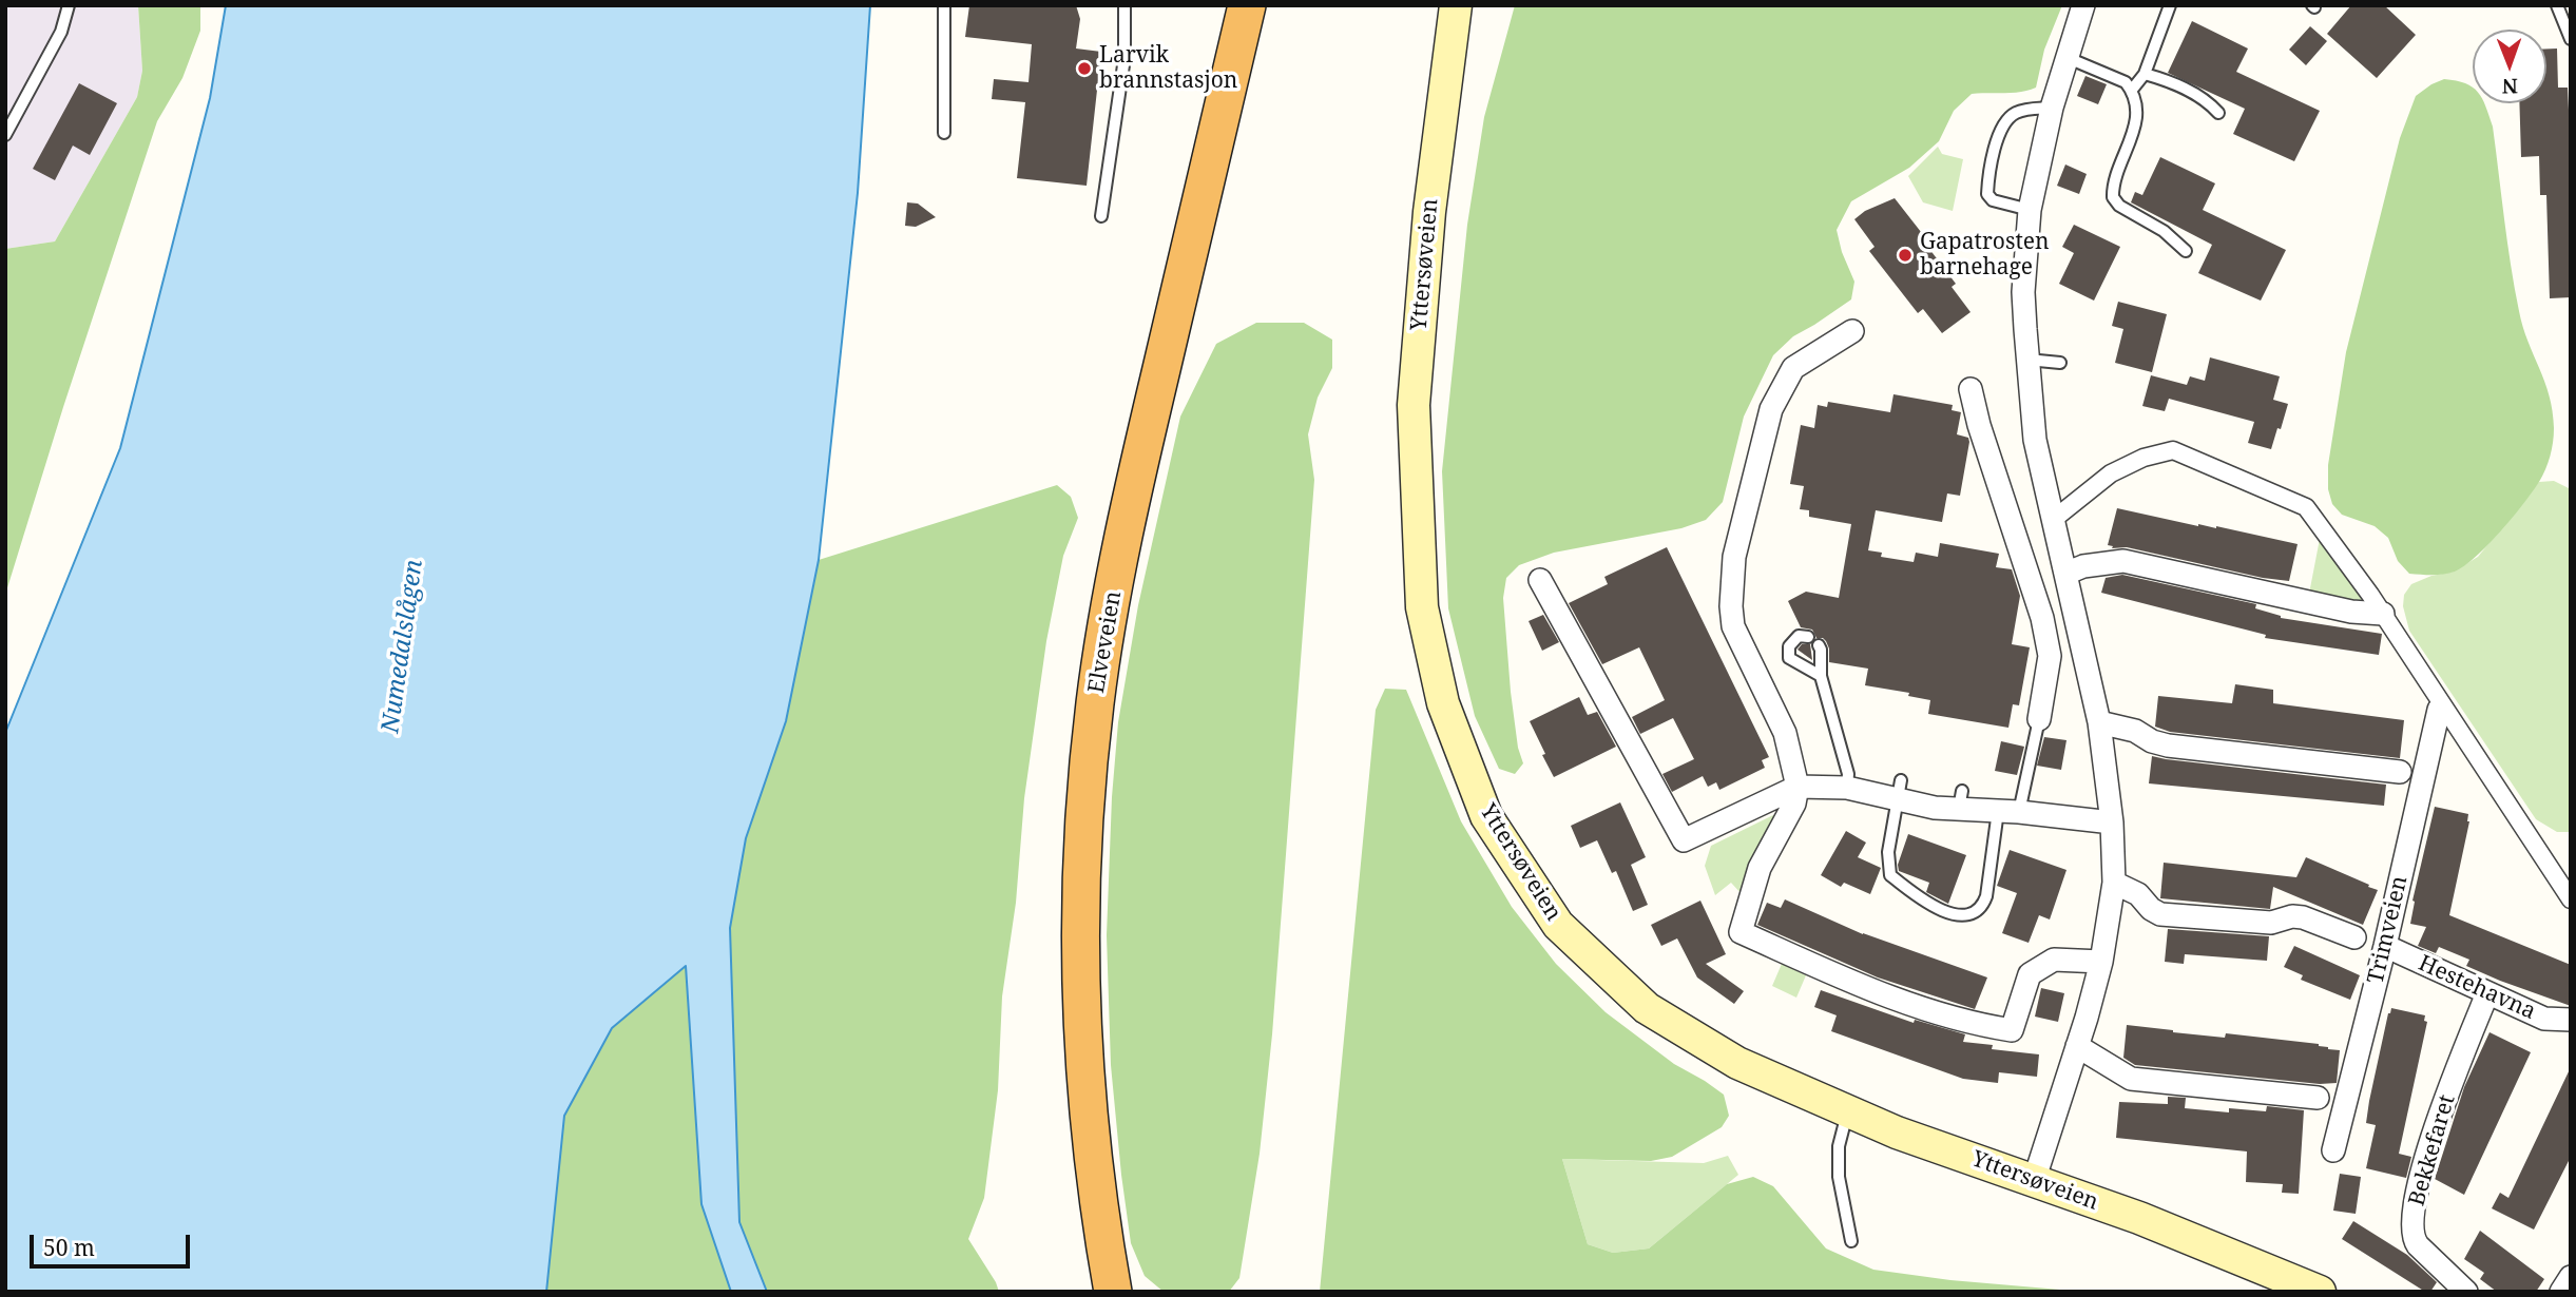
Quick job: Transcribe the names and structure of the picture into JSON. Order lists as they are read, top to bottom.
{
  "streets": {
    "highway": ["Elveveien"],
    "main road": ["Yttersøveien"],
    "street": ["Trimveien", "Hestehavna", "Bekkefaret"]
  },
  "crossings": [
    ["Trimveien", "Hestehavna"],
    ["Hestehavna", "Bekkefaret"]
  ],
  "water": ["Numedalslågen"],
  "places": ["Larvik brannstasjon", "Gapatrosten barnehage"],
  "scale_bar": "50 m",
  "north": "bottom"
}
